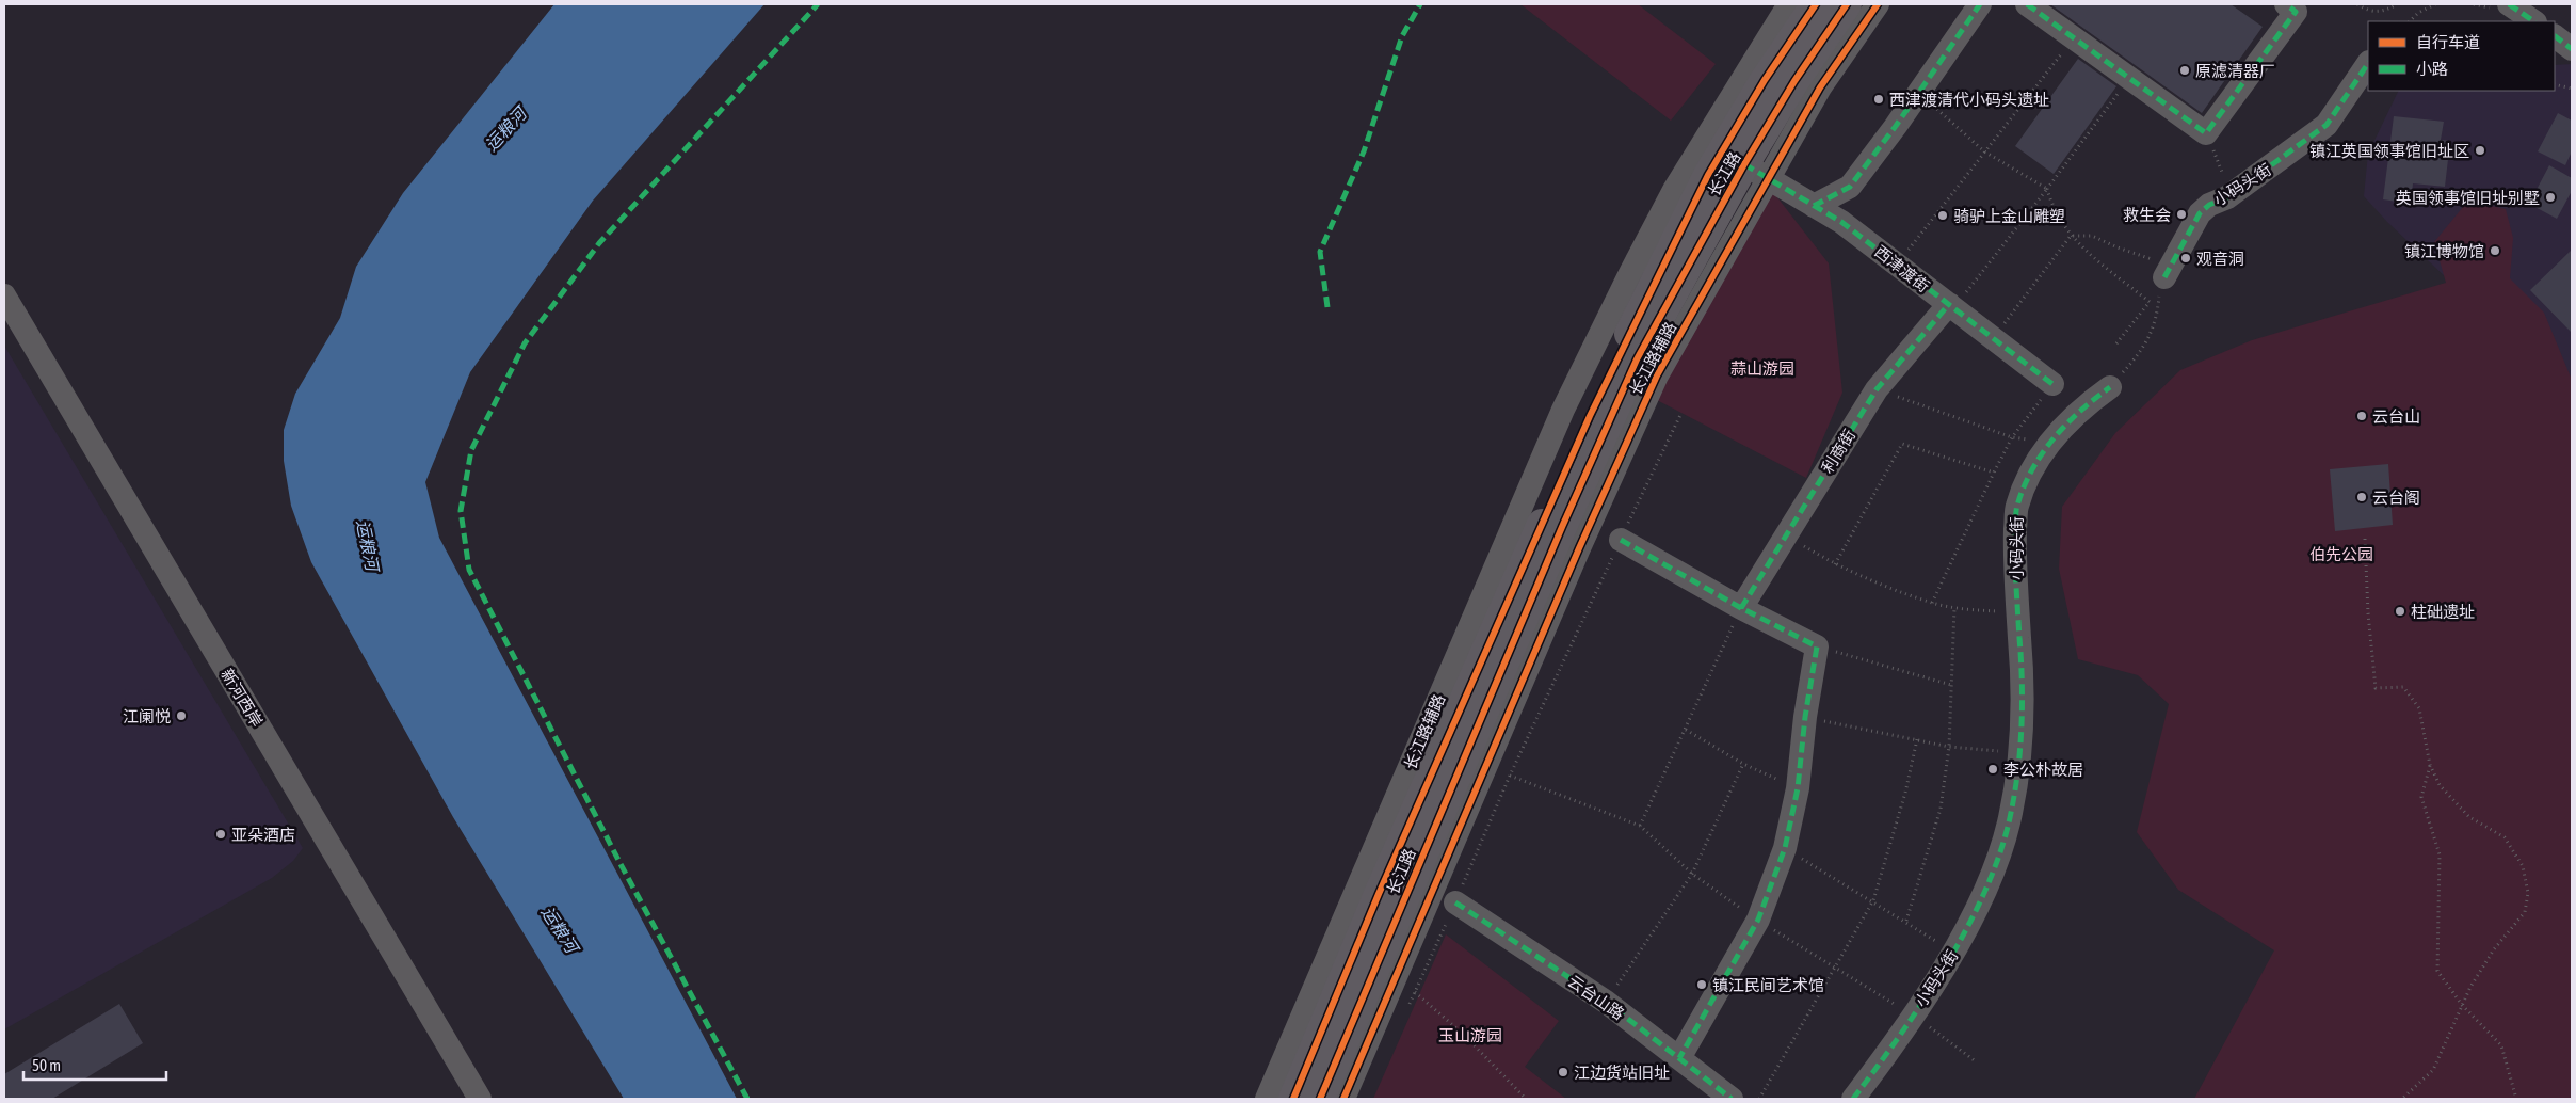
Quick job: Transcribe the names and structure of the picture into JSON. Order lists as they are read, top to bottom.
{
  "streets": {
    "main road": ["长江路"],
    "street": [
      "小码头街",
      "西津渡街",
      "长江路辅路",
      "利商街",
      "新河西岸",
      "云台山路"
    ]
  },
  "crossings": [
    ["长江路", "西津渡街"],
    ["长江路", "长江路辅路"],
    ["西津渡街", "长江路辅路"],
    ["西津渡街", "利商街"]
  ],
  "water": ["运粮河"],
  "parks": ["蒜山游园", "伯先公园", "玉山游园"],
  "places": [
    "原滤清器厂",
    "西津渡清代小码头遗址",
    "镇江英国领事馆旧址区",
    "英国领事馆旧址别墅",
    "救生会",
    "骑驴上金山雕塑",
    "镇江博物馆",
    "观音洞",
    "云台山",
    "云台阁",
    "柱础遗址",
    "江阑悦",
    "李公朴故居",
    "亚朵酒店",
    "镇江民间艺术馆",
    "江边货站旧址"
  ],
  "legend": ["自行车道", "小路"],
  "scale_bar": "50 m"
}
